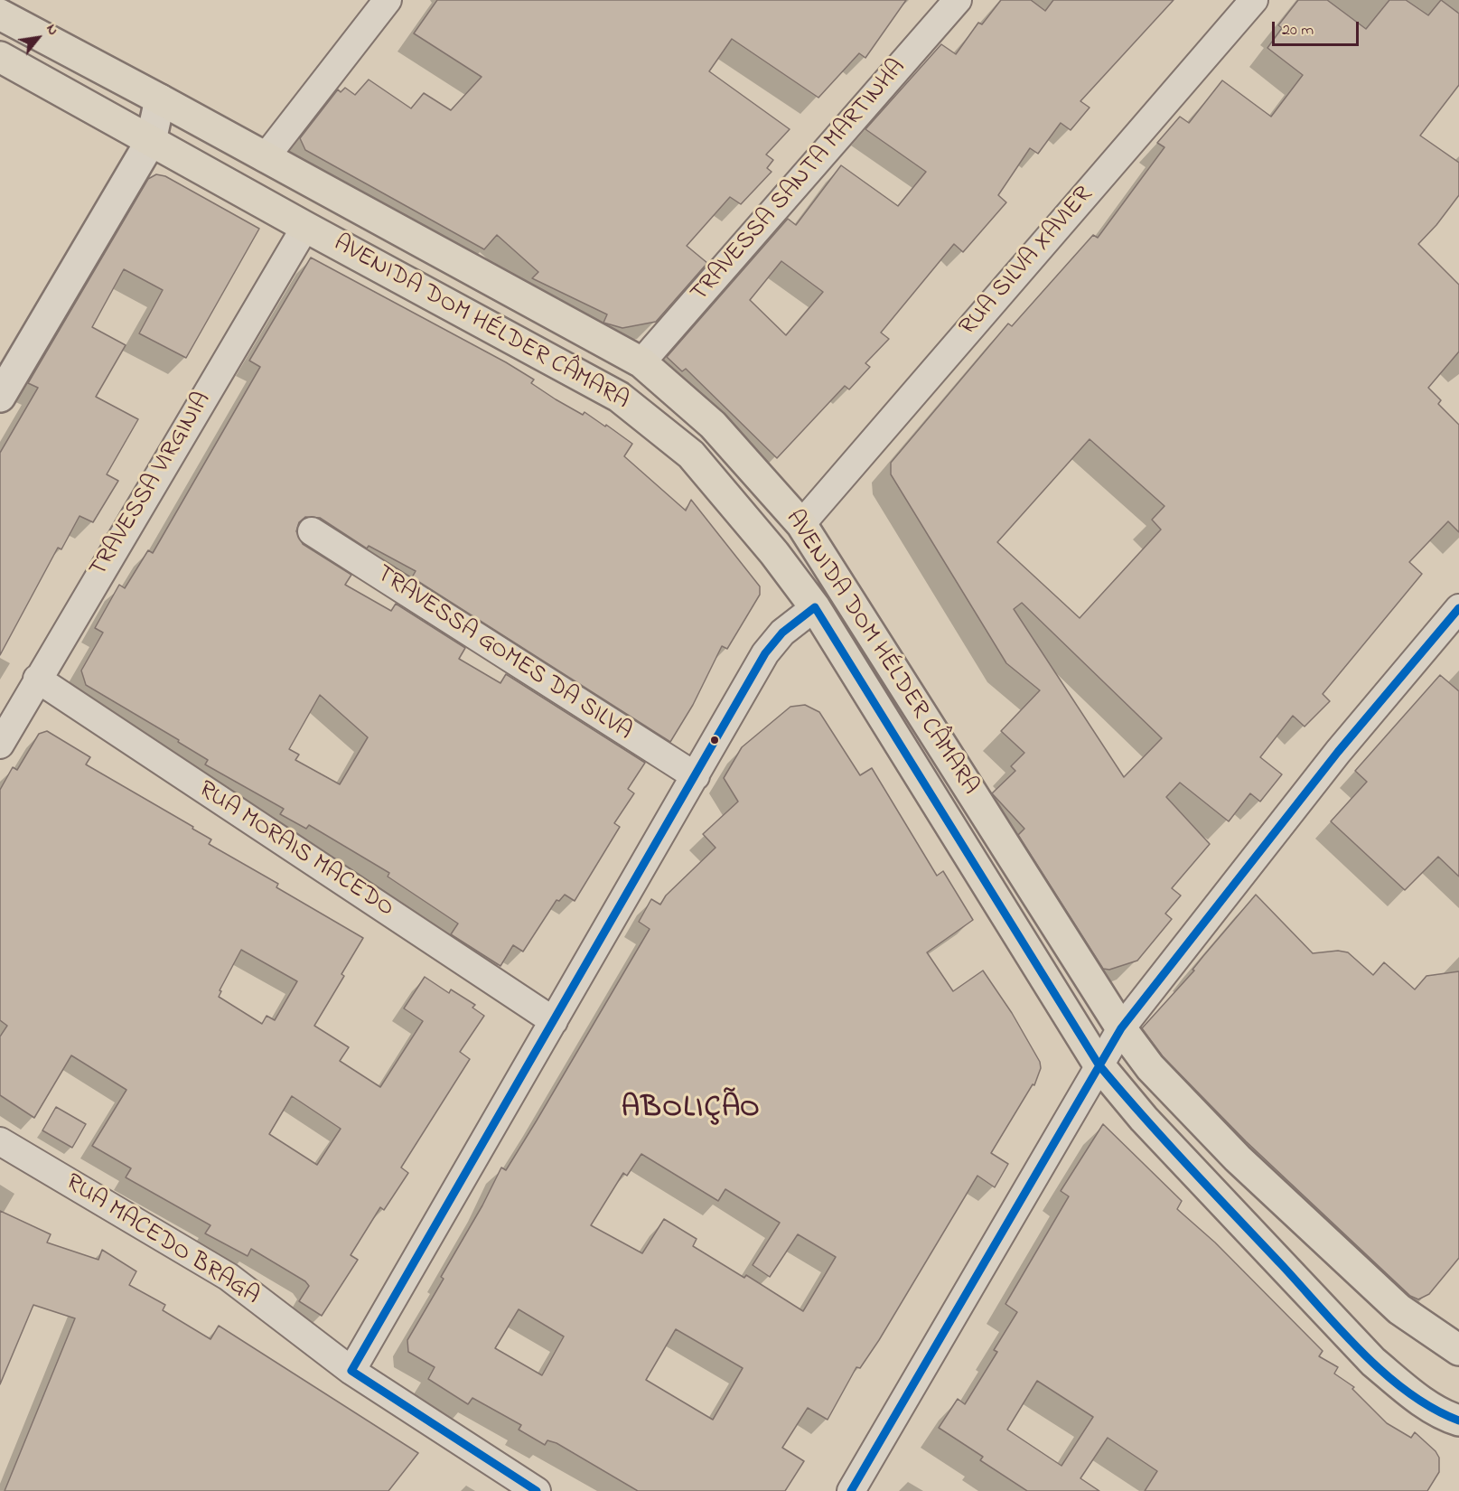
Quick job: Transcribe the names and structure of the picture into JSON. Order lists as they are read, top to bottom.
{
  "streets": {
    "main road": ["AVENIDA DOM HÉLDER CÂMARA"],
    "street": [
      "TRAVESSA SANTA MARTINHA",
      "RUA SILVA XAVIER",
      "TRAVESSA VIRGINIA",
      "TRAVESSA GOMES DA SILVA",
      "RUA MORAIS MACEDO",
      "RUA MACEDO BRAGA"
    ]
  },
  "crossings": [
    ["TRAVESSA SANTA MARTINHA", "AVENIDA DOM HÉLDER CÂMARA"],
    ["RUA SILVA XAVIER", "AVENIDA DOM HÉLDER CÂMARA"],
    ["AVENIDA DOM HÉLDER CÂMARA", "TRAVESSA VIRGINIA"],
    ["TRAVESSA VIRGINIA", "RUA MORAIS MACEDO"]
  ],
  "districts": ["ABOLIÇÃO"],
  "scale_bar": "20 m",
  "north": "top right"
}
